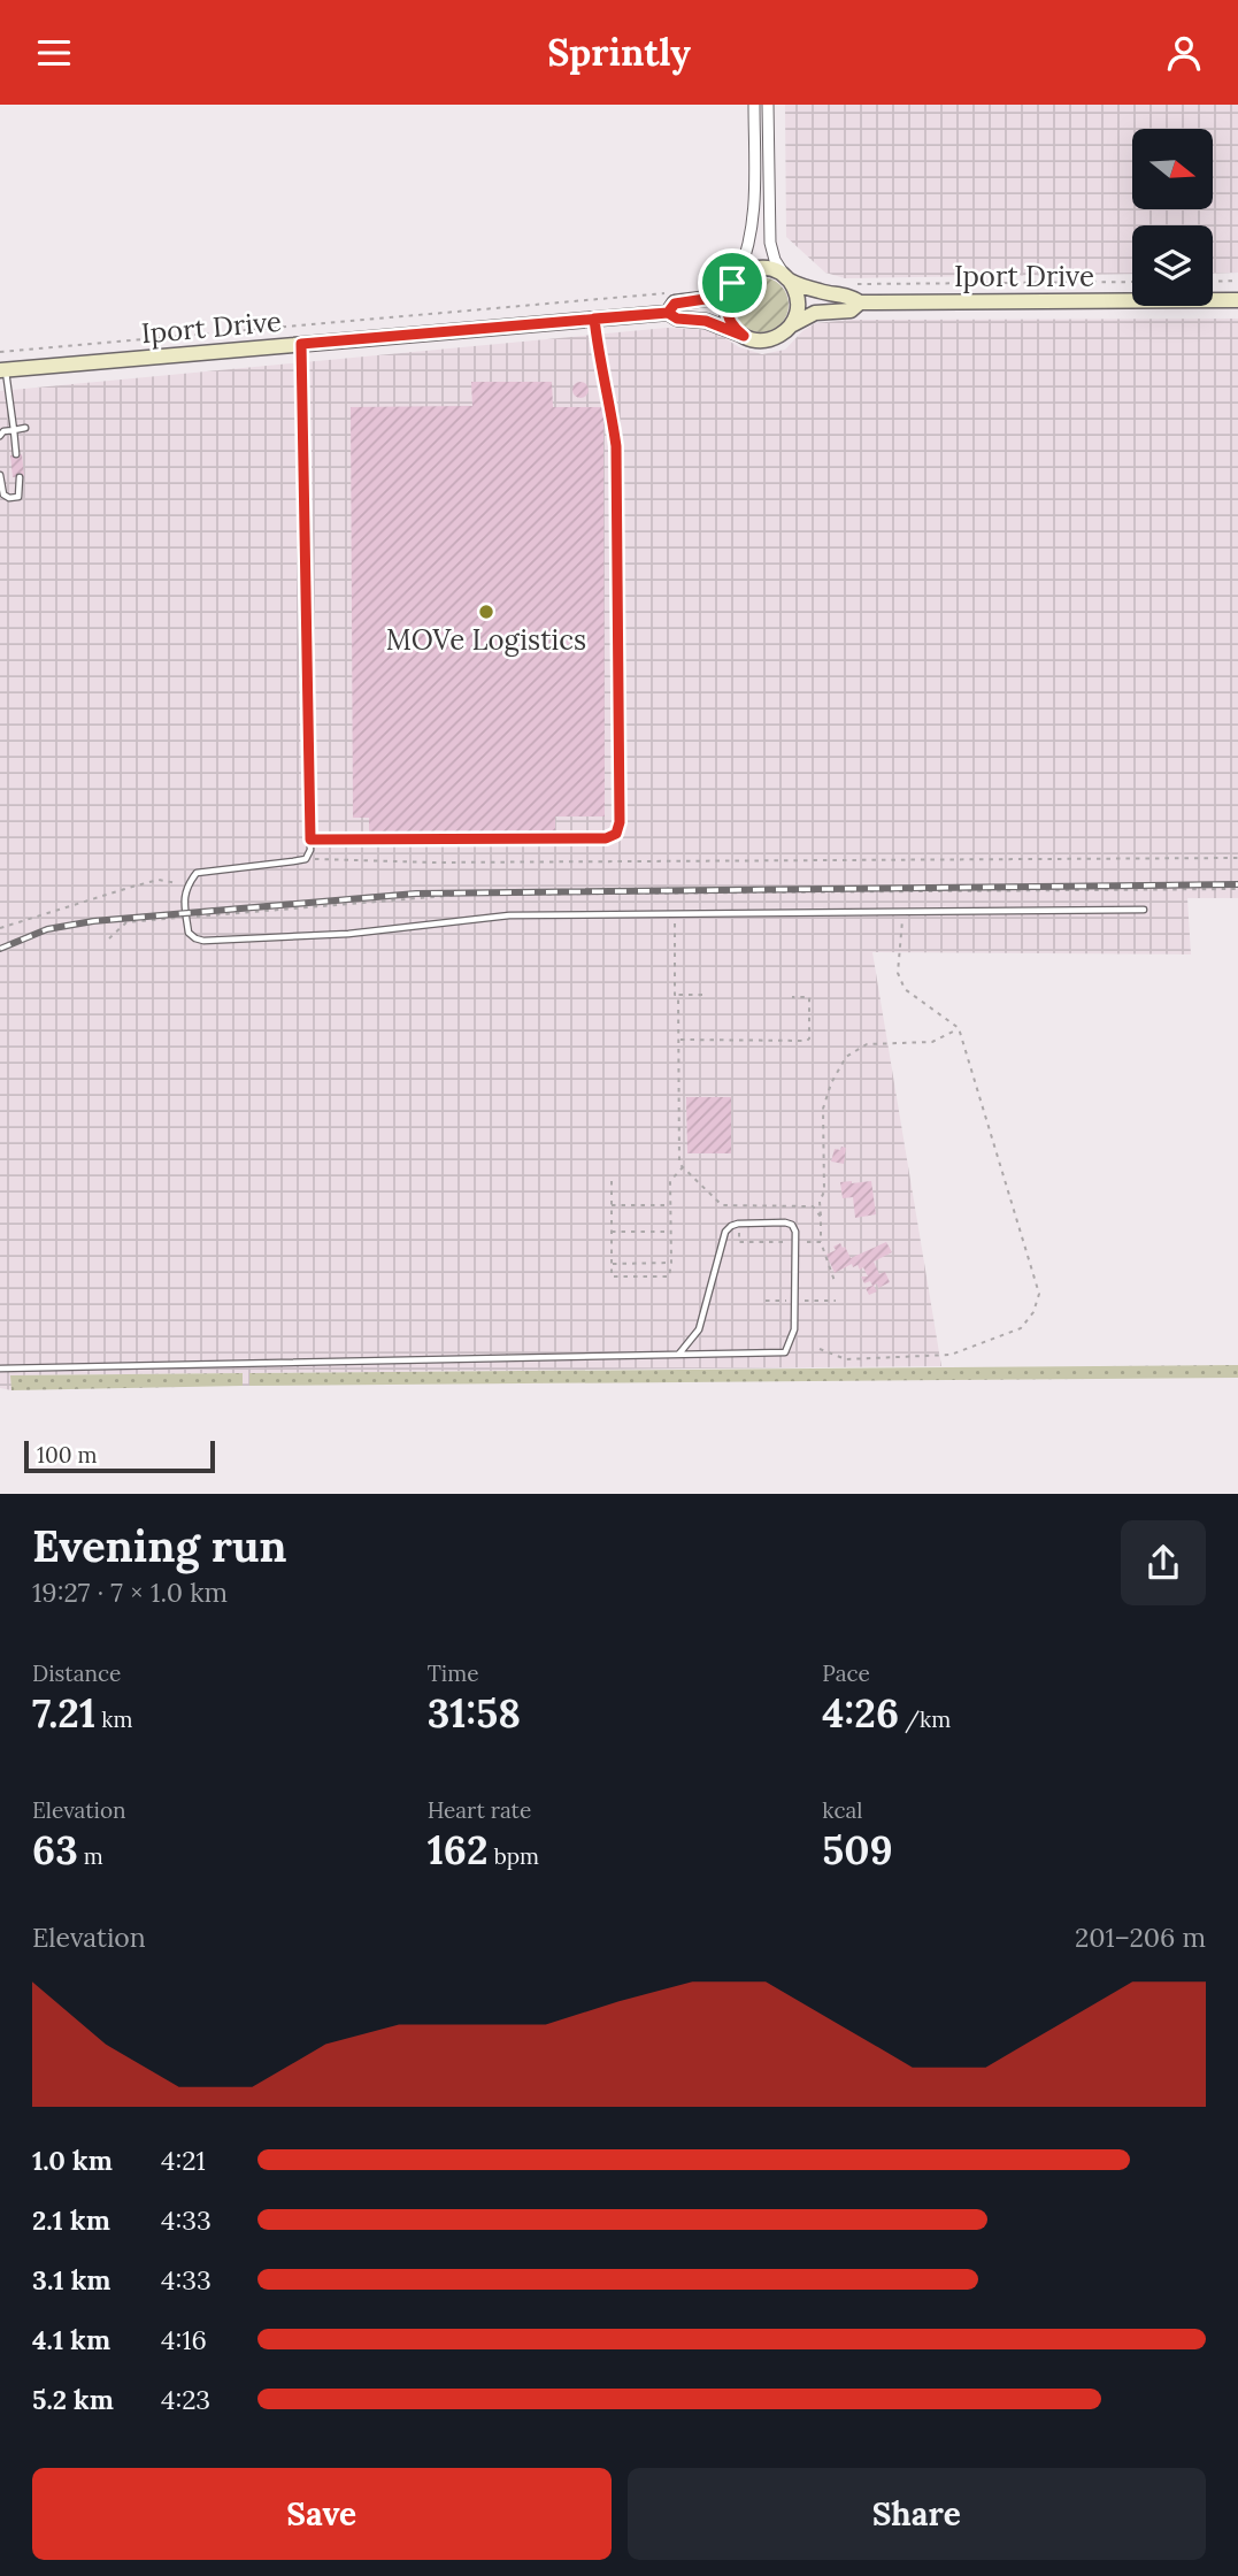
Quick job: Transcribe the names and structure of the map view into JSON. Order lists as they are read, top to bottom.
{
  "streets": {
    "street": ["Iport Drive"]
  },
  "places": ["MOVe Logistics"],
  "scale_bar": "100 m",
  "north": "right",
  "page": {
    "header": "Sprintly",
    "scale": "100 m",
    "heading": ["Evening run", "19:27 · 7 × 1.0 km"],
    "stats": [
      ["Distance", "7.21 km"],
      ["Time", "31:58"],
      ["Pace", "4:26 /km"],
      ["Elevation", "63 m"],
      ["Heart rate", "162 bpm"],
      ["kcal", "509"]
    ],
    "chart": ["Elevation", "201–206 m"],
    "list": [
      {
        "name": "1.0 km",
        "note": "4:21"
      },
      {
        "name": "2.1 km",
        "note": "4:33"
      },
      {
        "name": "3.1 km",
        "note": "4:33"
      },
      {
        "name": "4.1 km",
        "note": "4:16"
      },
      {
        "name": "5.2 km",
        "note": "4:23"
      }
    ],
    "buttons": ["Save", "Share"]
  }
}
